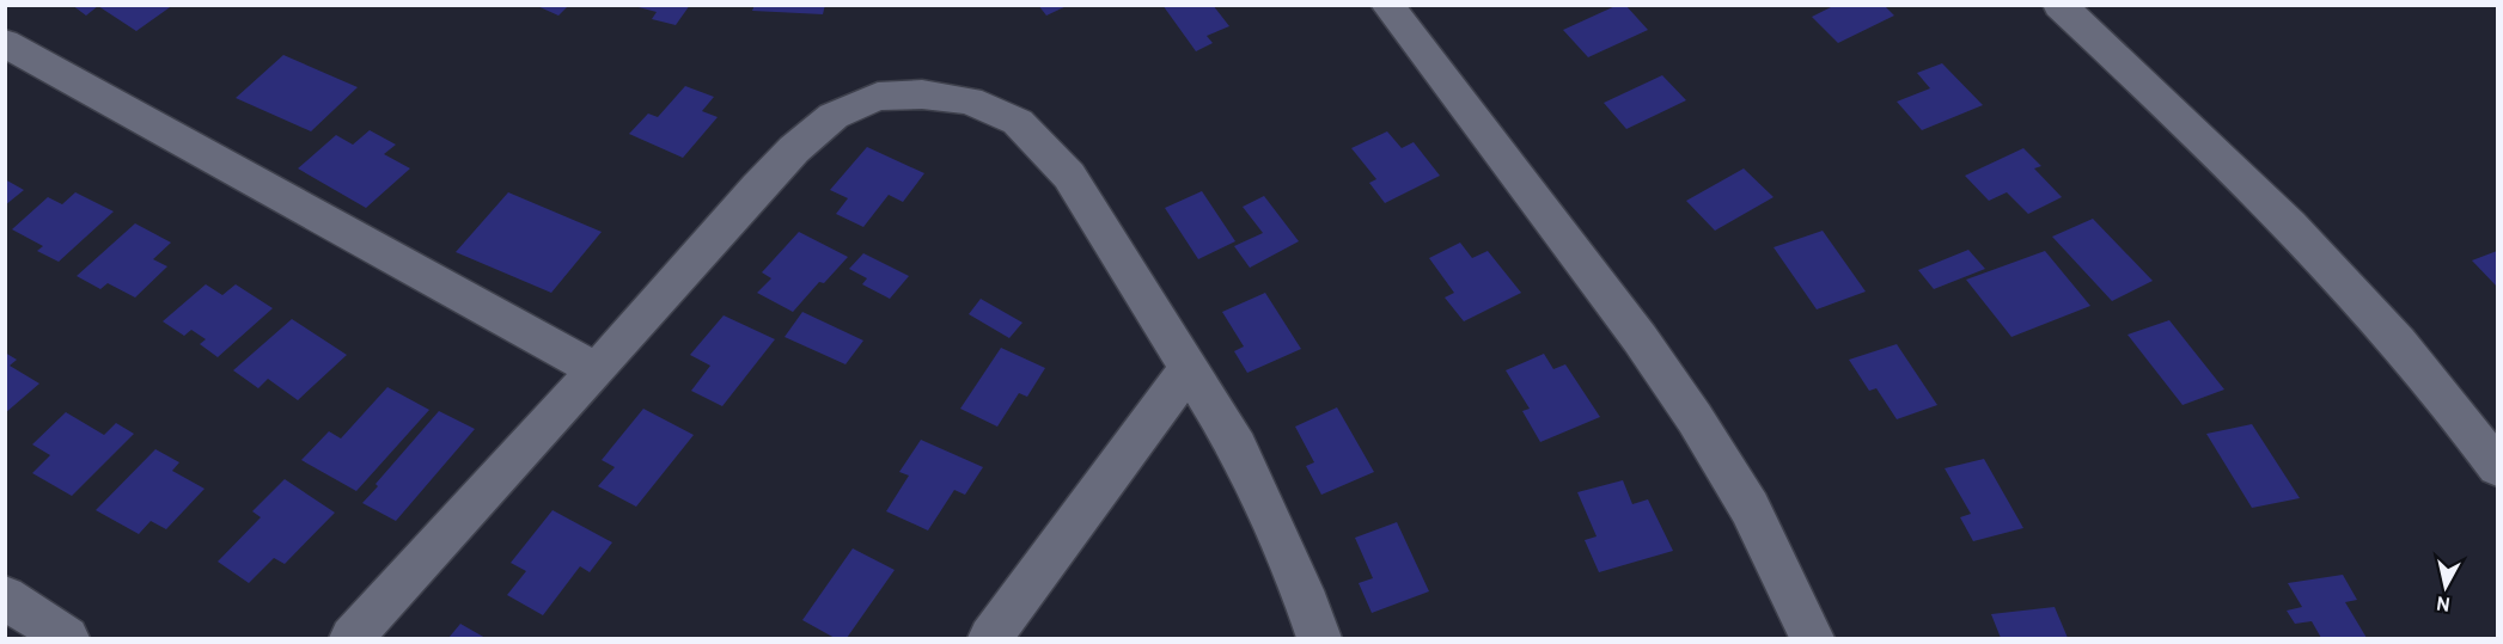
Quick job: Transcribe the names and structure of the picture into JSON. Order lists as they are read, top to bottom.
{
  "north": "bottom"
}
